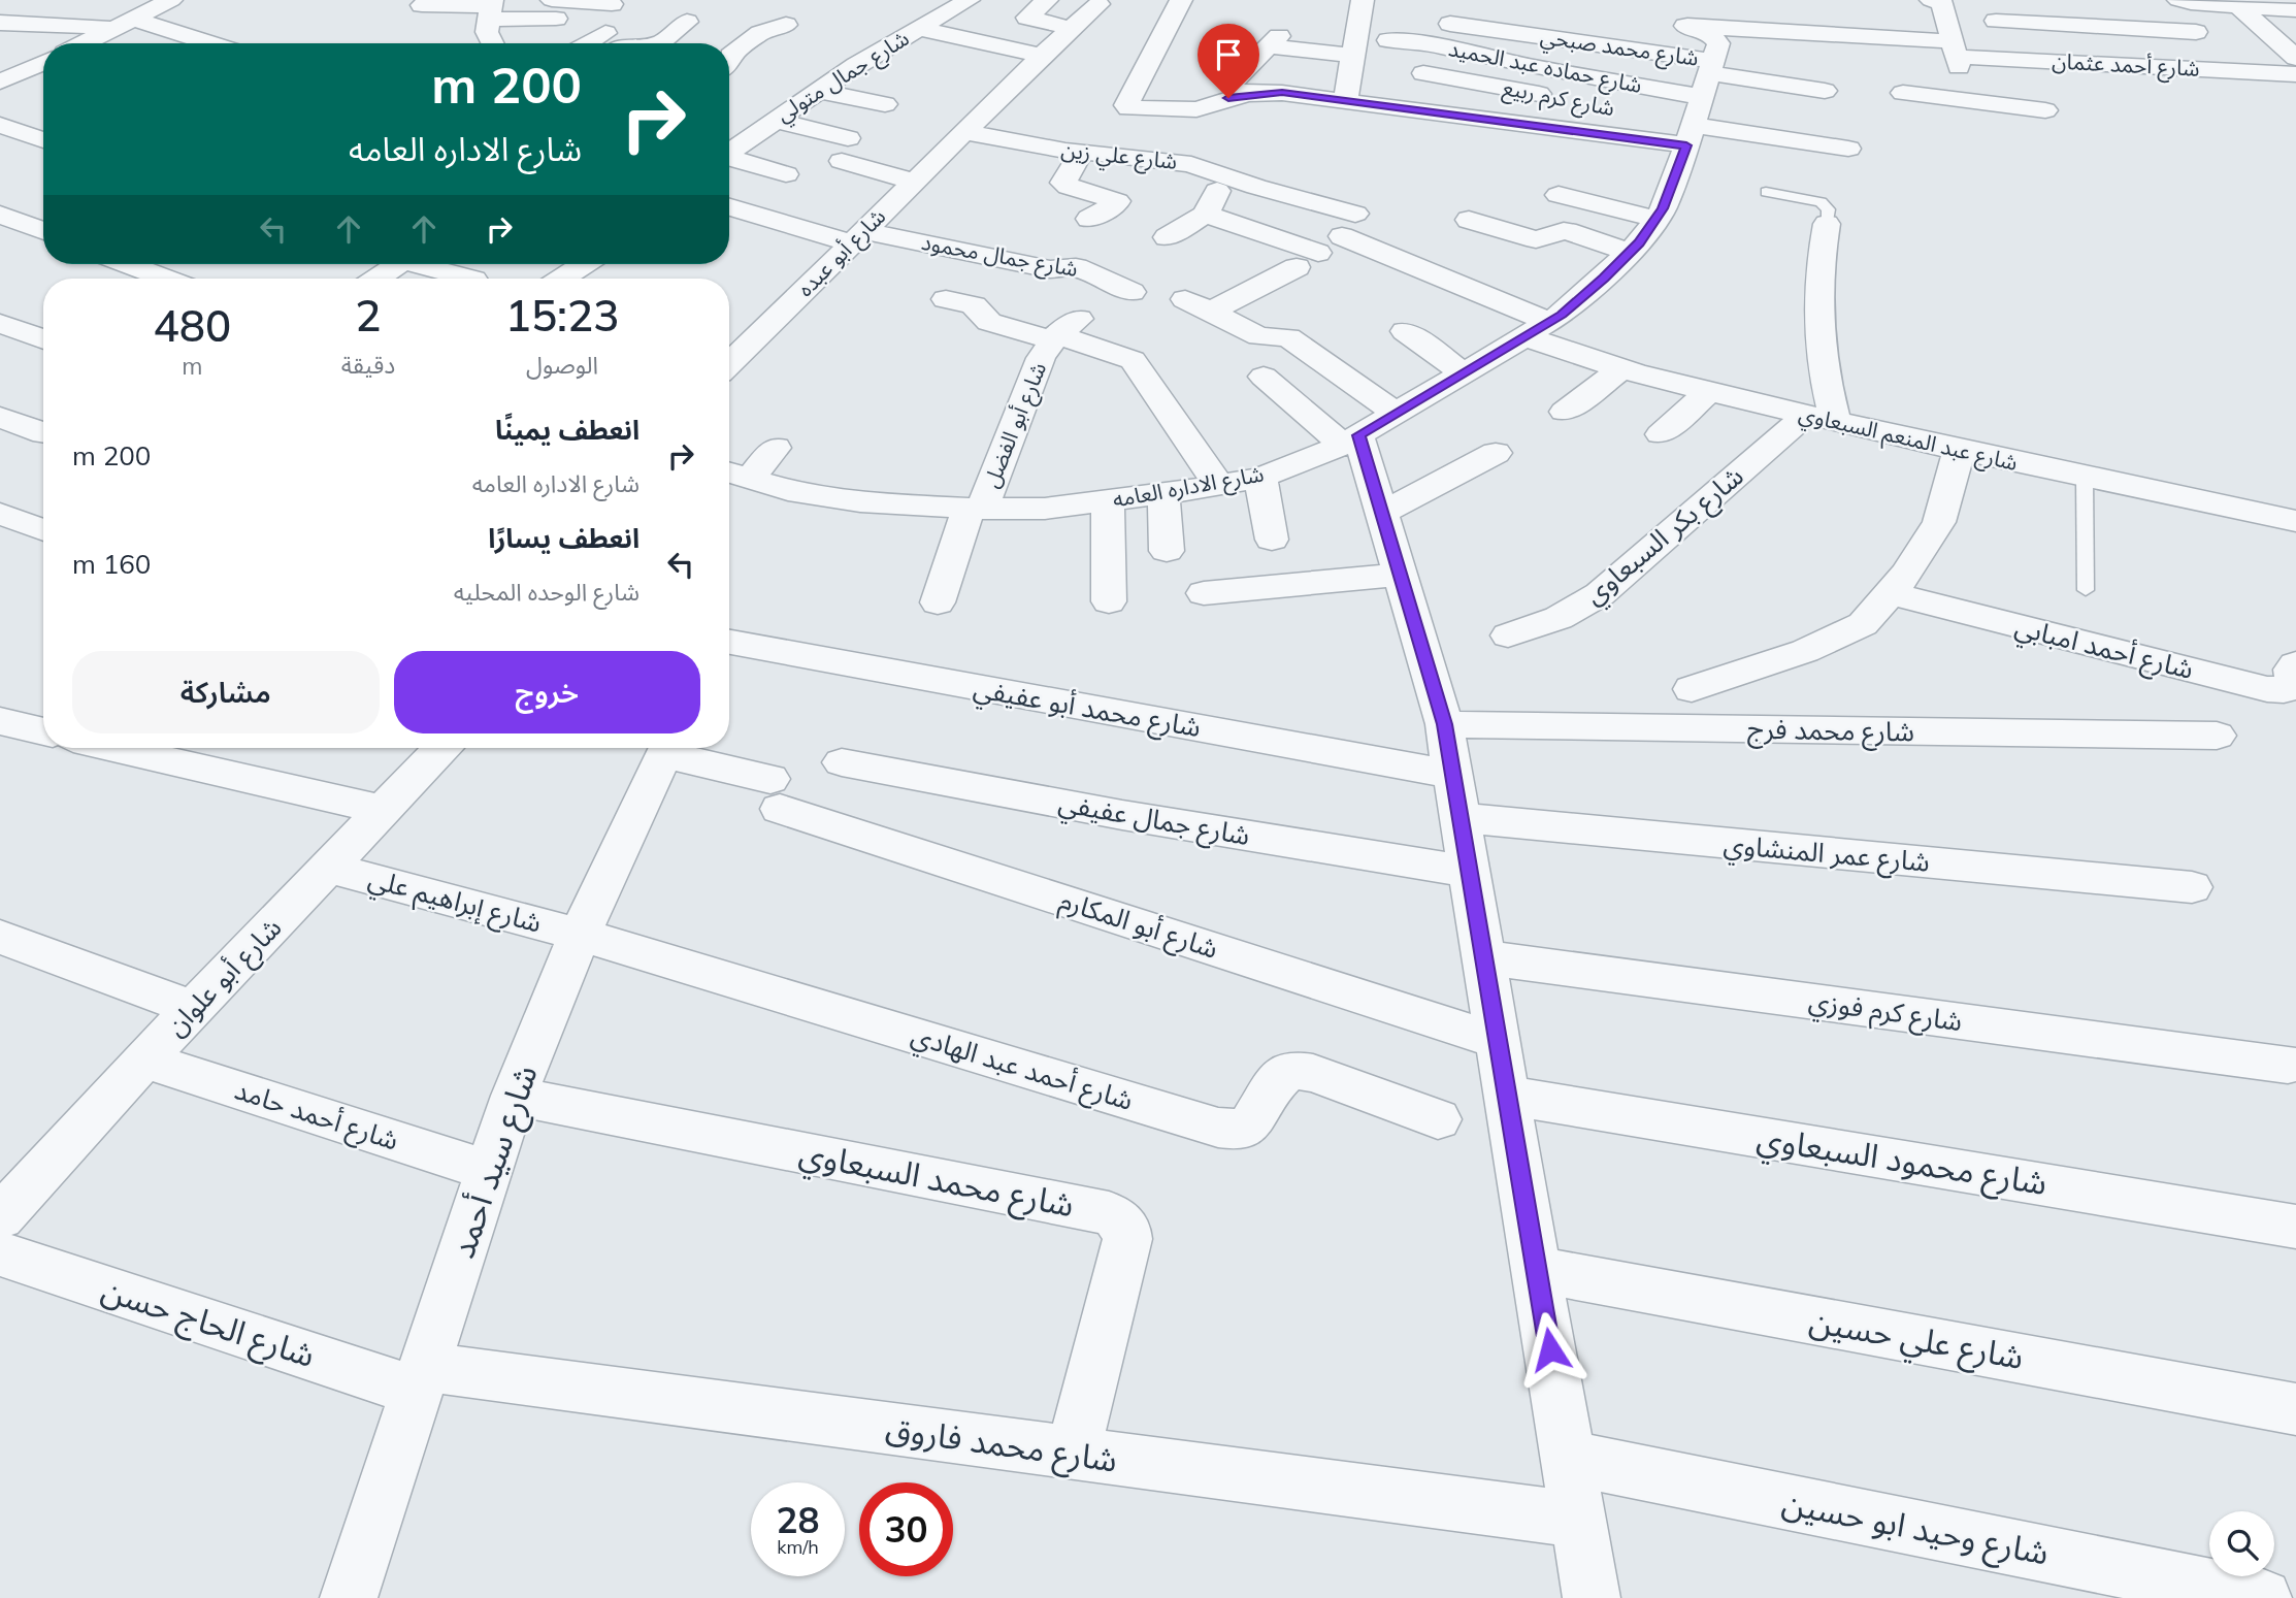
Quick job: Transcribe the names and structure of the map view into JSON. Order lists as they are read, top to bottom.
{
  "streets": {
    "street": [
      "شارع محمد صبحي",
      "شارع أحمد عثمان",
      "شارع حماده عبد الحميد",
      "شارع جمال متولي",
      "شارع كرم ربيع",
      "شارع علي زين",
      "شارع أبو عبده",
      "شارع جمال محمود",
      "شارع أبو الفضل",
      "شارع عبد المنعم السبعاوي",
      "شارع الاداره العامه",
      "شارع بكر السبعاوي",
      "شارع أحمد امبابي",
      "شارع محمد أبو عفيفي",
      "شارع محمد فرج",
      "شارع جمال عفيفي",
      "شارع عمر المنشاوي",
      "شارع إبراهيم علي",
      "شارع أبو المكارم",
      "شارع أبو علوان",
      "شارع كرم فوزي",
      "شارع أحمد عبد الهادي",
      "شارع أحمد حامد",
      "شارع محمود السبعاوي",
      "شارع سيد أحمد",
      "شارع محمد السبعاوي",
      "شارع الحاج حسن",
      "شارع علي حسين",
      "شارع محمد فاروق",
      "شارع وحيد ابو حسين"
    ]
  },
  "crossings": [
    ["شارع محمد صبحي", "شارع حماده عبد الحميد"],
    ["شارع محمد صبحي", "شارع الاداره العامه"],
    ["شارع حماده عبد الحميد", "شارع الاداره العامه"],
    ["شارع علي زين", "شارع أبو عبده"],
    ["شارع علي زين", "شارع عبد المنعم السبعاوي"],
    ["شارع علي زين", "شارع الاداره العامه"],
    ["شارع أبو عبده", "شارع جمال محمود"],
    ["شارع أبو الفضل", "شارع الاداره العامه"],
    ["شارع عبد المنعم السبعاوي", "شارع الاداره العامه"],
    ["شارع عبد المنعم السبعاوي", "شارع بكر السبعاوي"],
    ["شارع إبراهيم علي", "شارع أبو علوان"],
    ["شارع إبراهيم علي", "شارع أحمد عبد الهادي"],
    ["شارع إبراهيم علي", "شارع سيد أحمد"],
    ["شارع أبو علوان", "شارع أحمد حامد"],
    ["شارع أحمد عبد الهادي", "شارع سيد أحمد"],
    ["شارع أحمد حامد", "شارع سيد أحمد"],
    ["شارع سيد أحمد", "شارع محمد السبعاوي"],
    ["شارع سيد أحمد", "شارع الحاج حسن"],
    ["شارع سيد أحمد", "شارع محمد فاروق"],
    ["شارع محمد السبعاوي", "شارع محمد فاروق"],
    ["شارع الحاج حسن", "شارع محمد فاروق"]
  ],
  "page": {
    "turn": ["200 m", "شارع الاداره العامه"],
    "eta": [
      "15:23",
      "الوصول",
      "2",
      "دقيقة",
      "480",
      "m"
    ],
    "list": [
      {
        "name": "انعطف يمينًا",
        "note": "شارع الاداره العامه",
        "value": "200 m"
      },
      {
        "name": "انعطف يسارًا",
        "note": "شارع الوحده المحليه",
        "value": "160 m"
      }
    ],
    "buttons": ["خروج", "مشاركة"],
    "speed": "28 km/h",
    "limit": "30"
  }
}
